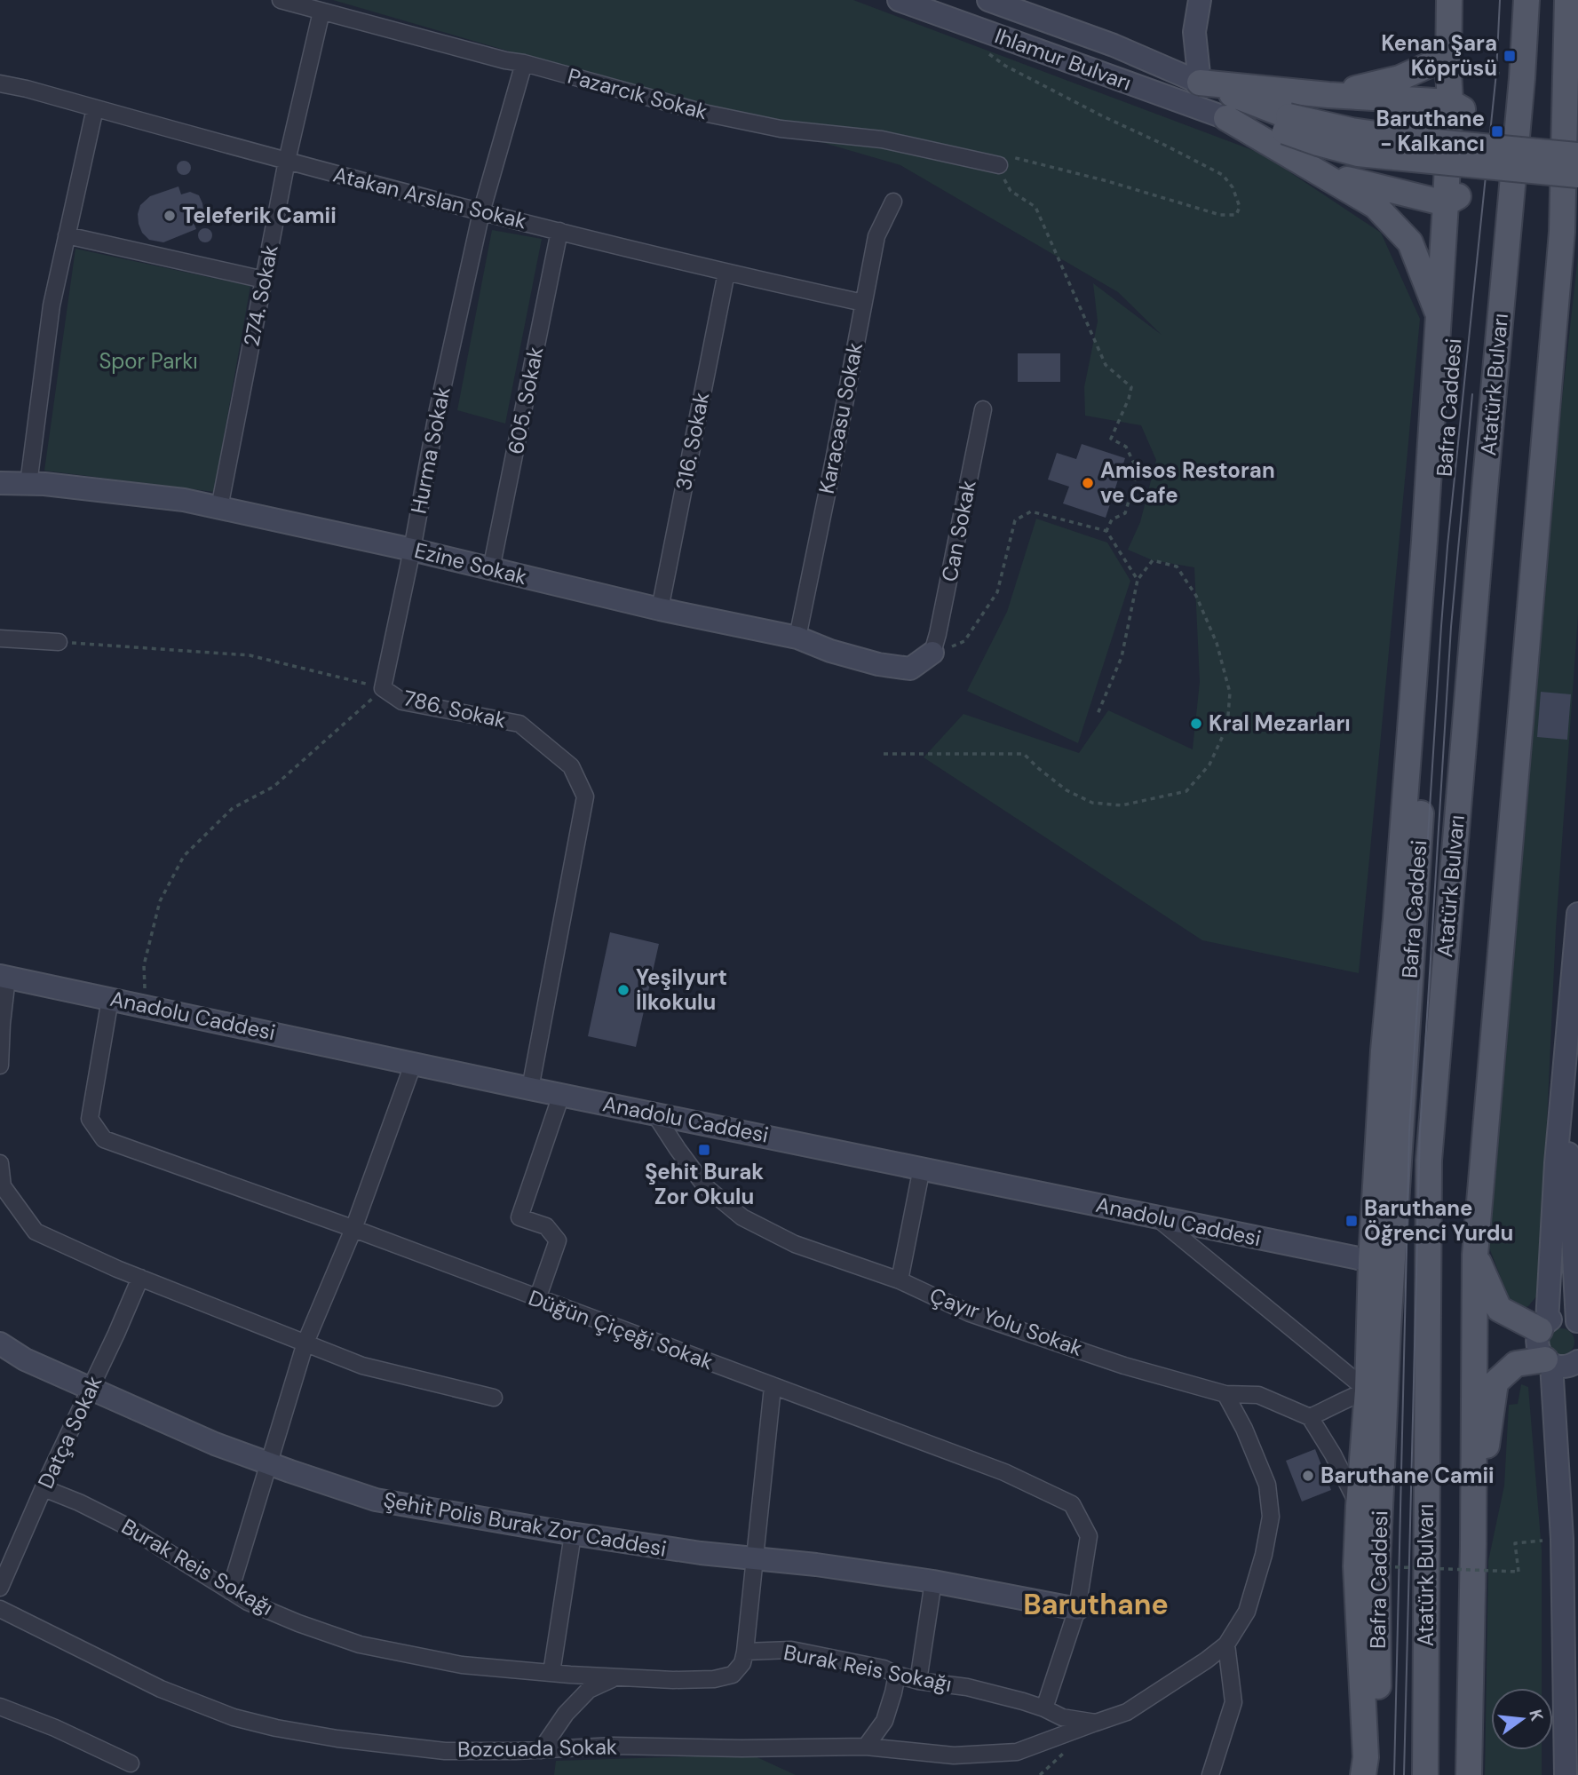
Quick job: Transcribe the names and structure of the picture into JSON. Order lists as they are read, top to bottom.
{
  "streets": {
    "main road": [
      "Ihlamur Bulvarı",
      "Atatürk Bulvarı",
      "Bafra Caddesi",
      "Ezine Sokak",
      "Anadolu Caddesi",
      "Şehit Polis Burak Zor Caddesi"
    ],
    "street": [
      "Pazarcık Sokak",
      "Atakan Arslan Sokak",
      "274. Sokak",
      "605. Sokak",
      "Karacasu Sokak",
      "316. Sokak",
      "Hurma Sokak",
      "Can Sokak",
      "786. Sokak",
      "Çayır Yolu Sokak",
      "Düğün Çiçeği Sokak",
      "Datça Sokak",
      "Burak Reis Sokağı",
      "Bozcuada Sokak"
    ]
  },
  "crossings": [
    ["Pazarcık Sokak", "274. Sokak"],
    ["Pazarcık Sokak", "Hurma Sokak"],
    ["Atakan Arslan Sokak", "274. Sokak"],
    ["Atakan Arslan Sokak", "605. Sokak"],
    ["Atakan Arslan Sokak", "Karacasu Sokak"],
    ["Atakan Arslan Sokak", "316. Sokak"],
    ["Atakan Arslan Sokak", "Hurma Sokak"],
    ["274. Sokak", "Ezine Sokak"],
    ["605. Sokak", "Ezine Sokak"],
    ["Bafra Caddesi", "Anadolu Caddesi"],
    ["Karacasu Sokak", "Ezine Sokak"],
    ["316. Sokak", "Ezine Sokak"],
    ["Hurma Sokak", "Ezine Sokak"],
    ["Hurma Sokak", "786. Sokak"],
    ["Can Sokak", "Ezine Sokak"],
    ["786. Sokak", "Anadolu Caddesi"],
    ["Anadolu Caddesi", "Çayır Yolu Sokak"],
    ["Anadolu Caddesi", "Düğün Çiçeği Sokak"],
    ["Çayır Yolu Sokak", "Burak Reis Sokağı"],
    ["Düğün Çiçeği Sokak", "Şehit Polis Burak Zor Caddesi"],
    ["Düğün Çiçeği Sokak", "Burak Reis Sokağı"],
    ["Datça Sokak", "Şehit Polis Burak Zor Caddesi"],
    ["Datça Sokak", "Burak Reis Sokağı"],
    ["Burak Reis Sokağı", "Bozcuada Sokak"]
  ],
  "districts": ["Baruthane"],
  "parks": ["Spor Parkı"],
  "places": {
    "transit": [
      "Kenan Şara Köprüsü",
      "Baruthane - Kalkancı",
      "Şehit Burak Zor Okulu",
      "Baruthane Öğrenci Yurdu"
    ],
    "other": [
      "Teleferik Camii",
      "Amisos Restoran ve Cafe",
      "Kral Mezarları",
      "Yeşilyurt İlkokulu",
      "Baruthane Camii"
    ]
  },
  "north": "right"
}
